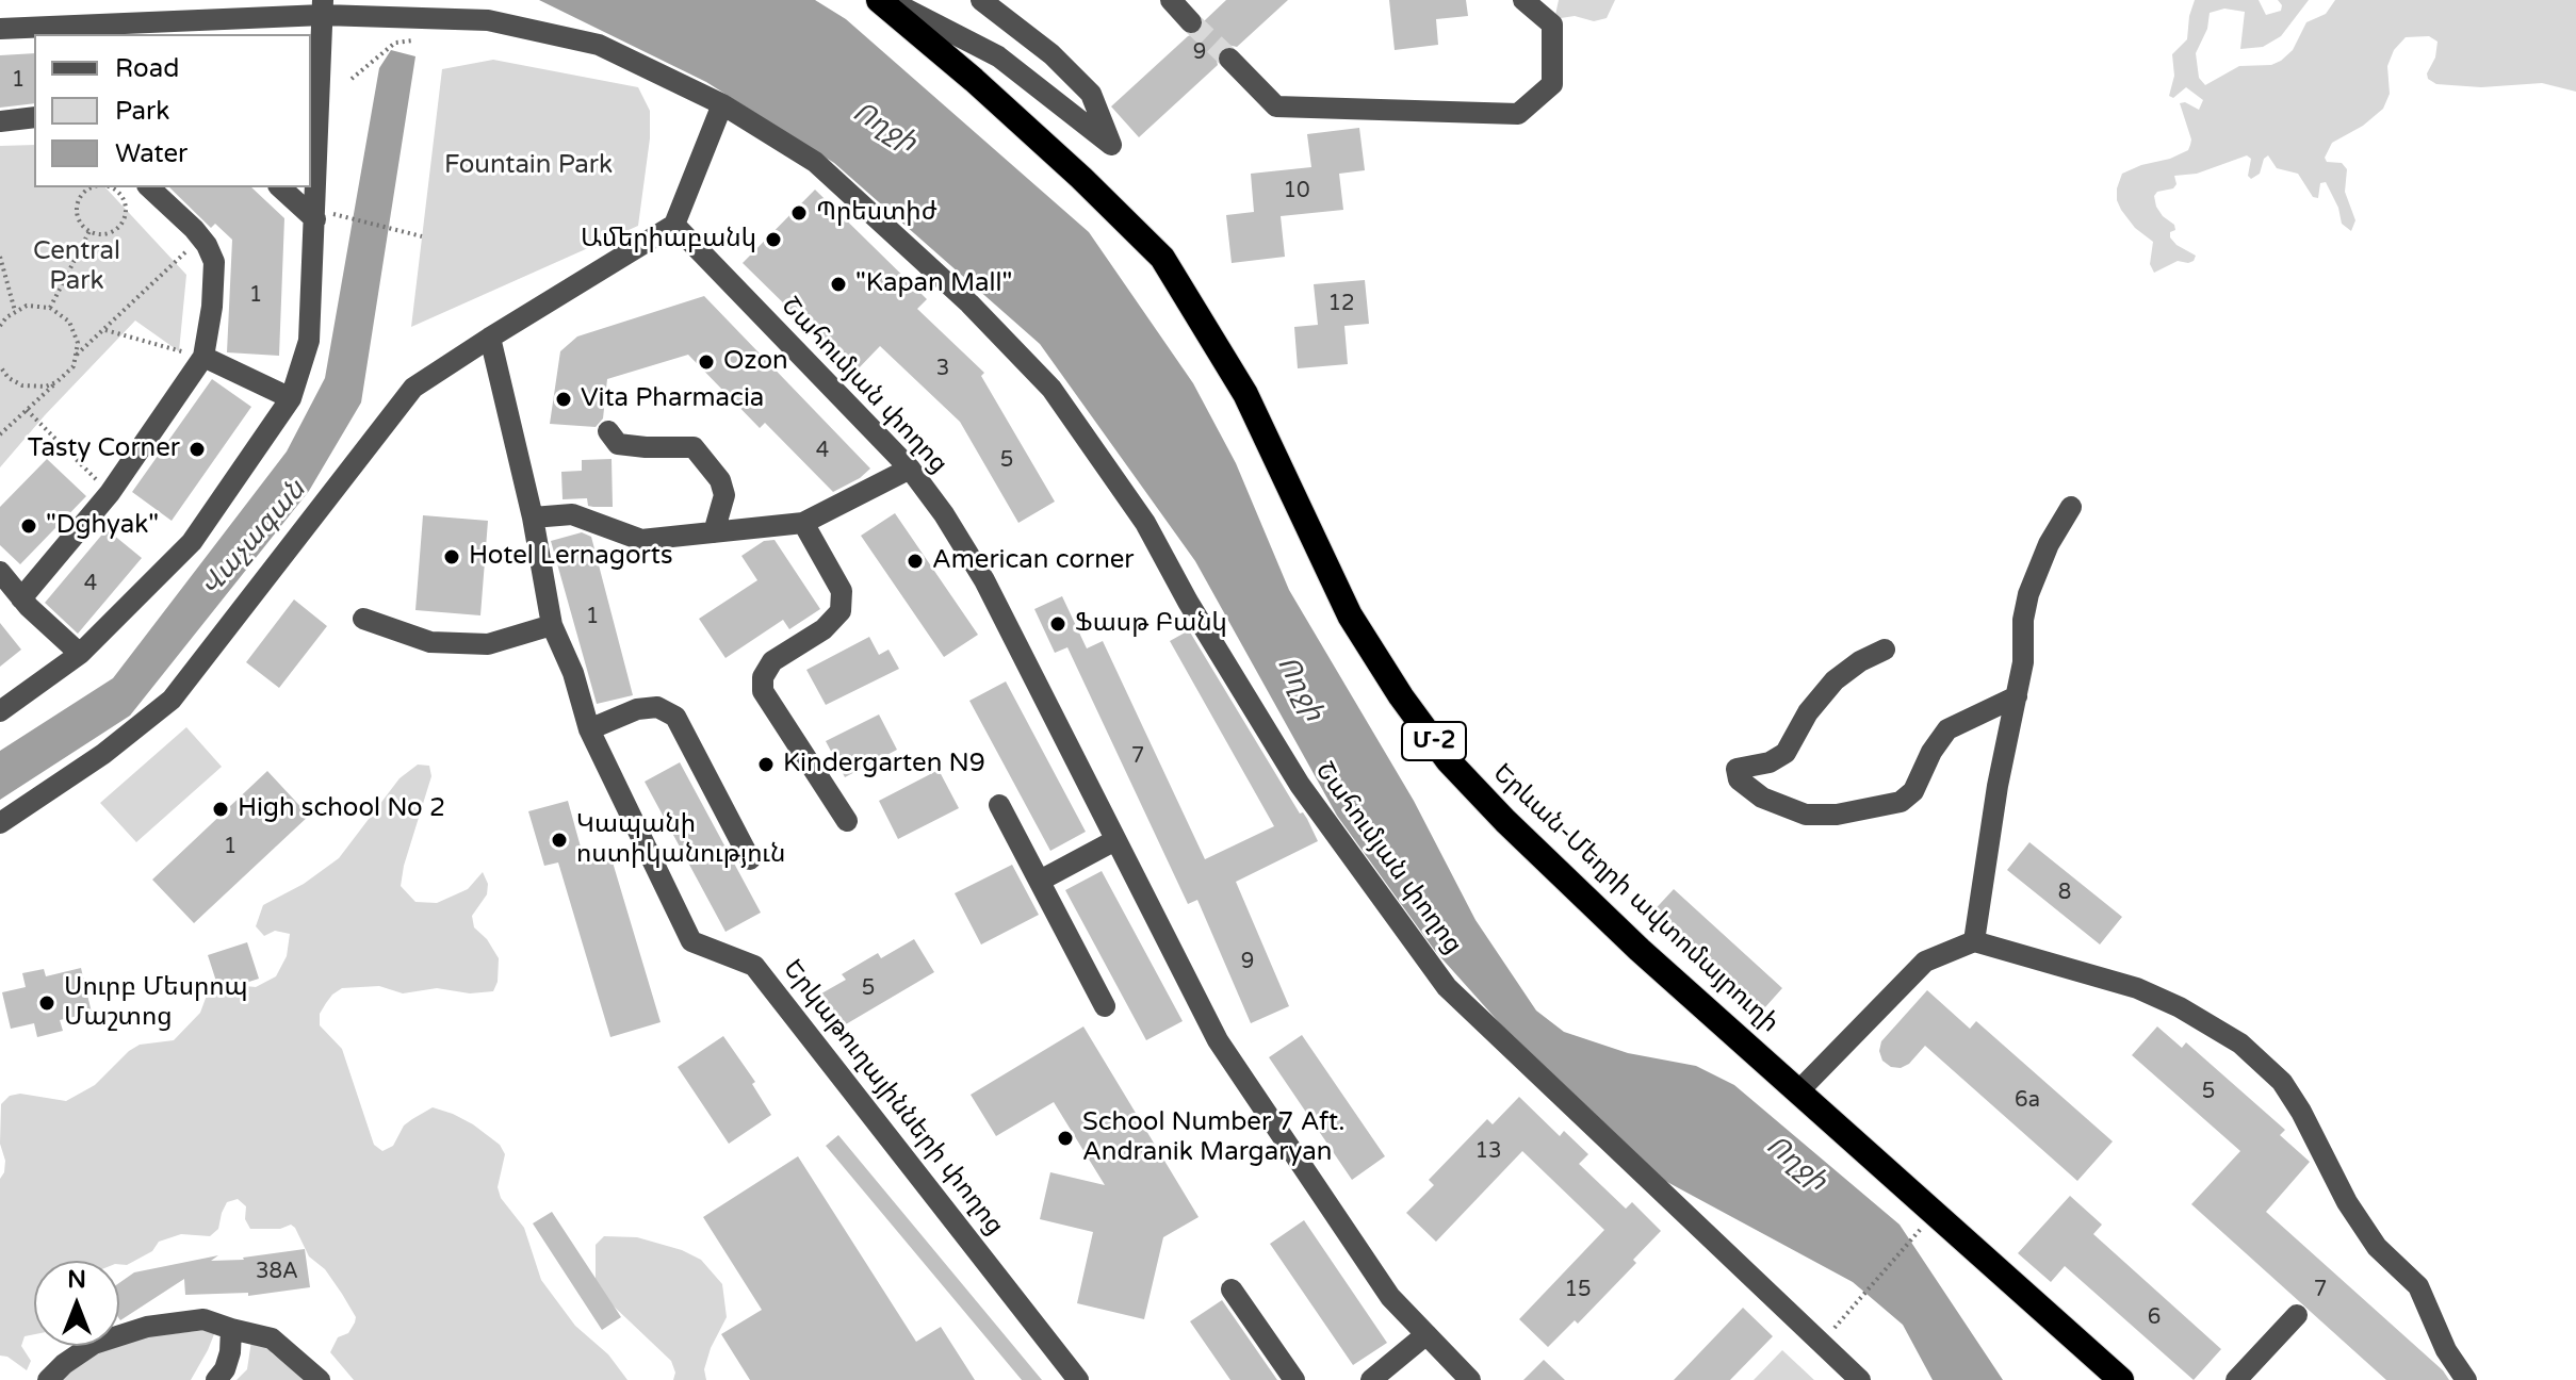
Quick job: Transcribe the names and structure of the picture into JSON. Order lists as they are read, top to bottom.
{
  "streets": {
    "highway": ["Մ-2", "Երևան-Մեղրի ավտոմայրուղի"],
    "street": ["Շահումյան փողոց", "Երկաթուղայինների փողոց"]
  },
  "water": ["Ողջի", "Վաչագան"],
  "parks": ["Fountain Park", "Central Park"],
  "places": [
    "Պրեստիժ",
    "Ամերիաբանկ",
    "\"Kapan Mall\"",
    "Ozon",
    "Vita Pharmacia",
    "Tasty Corner",
    "\"Dghyak\"",
    "Hotel Lernagorts",
    "American corner",
    "Ֆասթ Բանկ",
    "Kindergarten N9",
    "High school No 2",
    "Կապանի ոստիկանություն",
    "Սուրբ Մեսրոպ Մաշտոց",
    "School Number 7 Aft. Andranik Margaryan"
  ],
  "house_numbers": [
    "9",
    "1",
    "10",
    "1",
    "12",
    "3",
    "4",
    "5",
    "4",
    "1",
    "7",
    "1",
    "8",
    "9",
    "5",
    "5",
    "6a",
    "13",
    "38A",
    "15",
    "7",
    "6"
  ],
  "legend": ["Road", "Park", "Water"],
  "north": "top"
}
